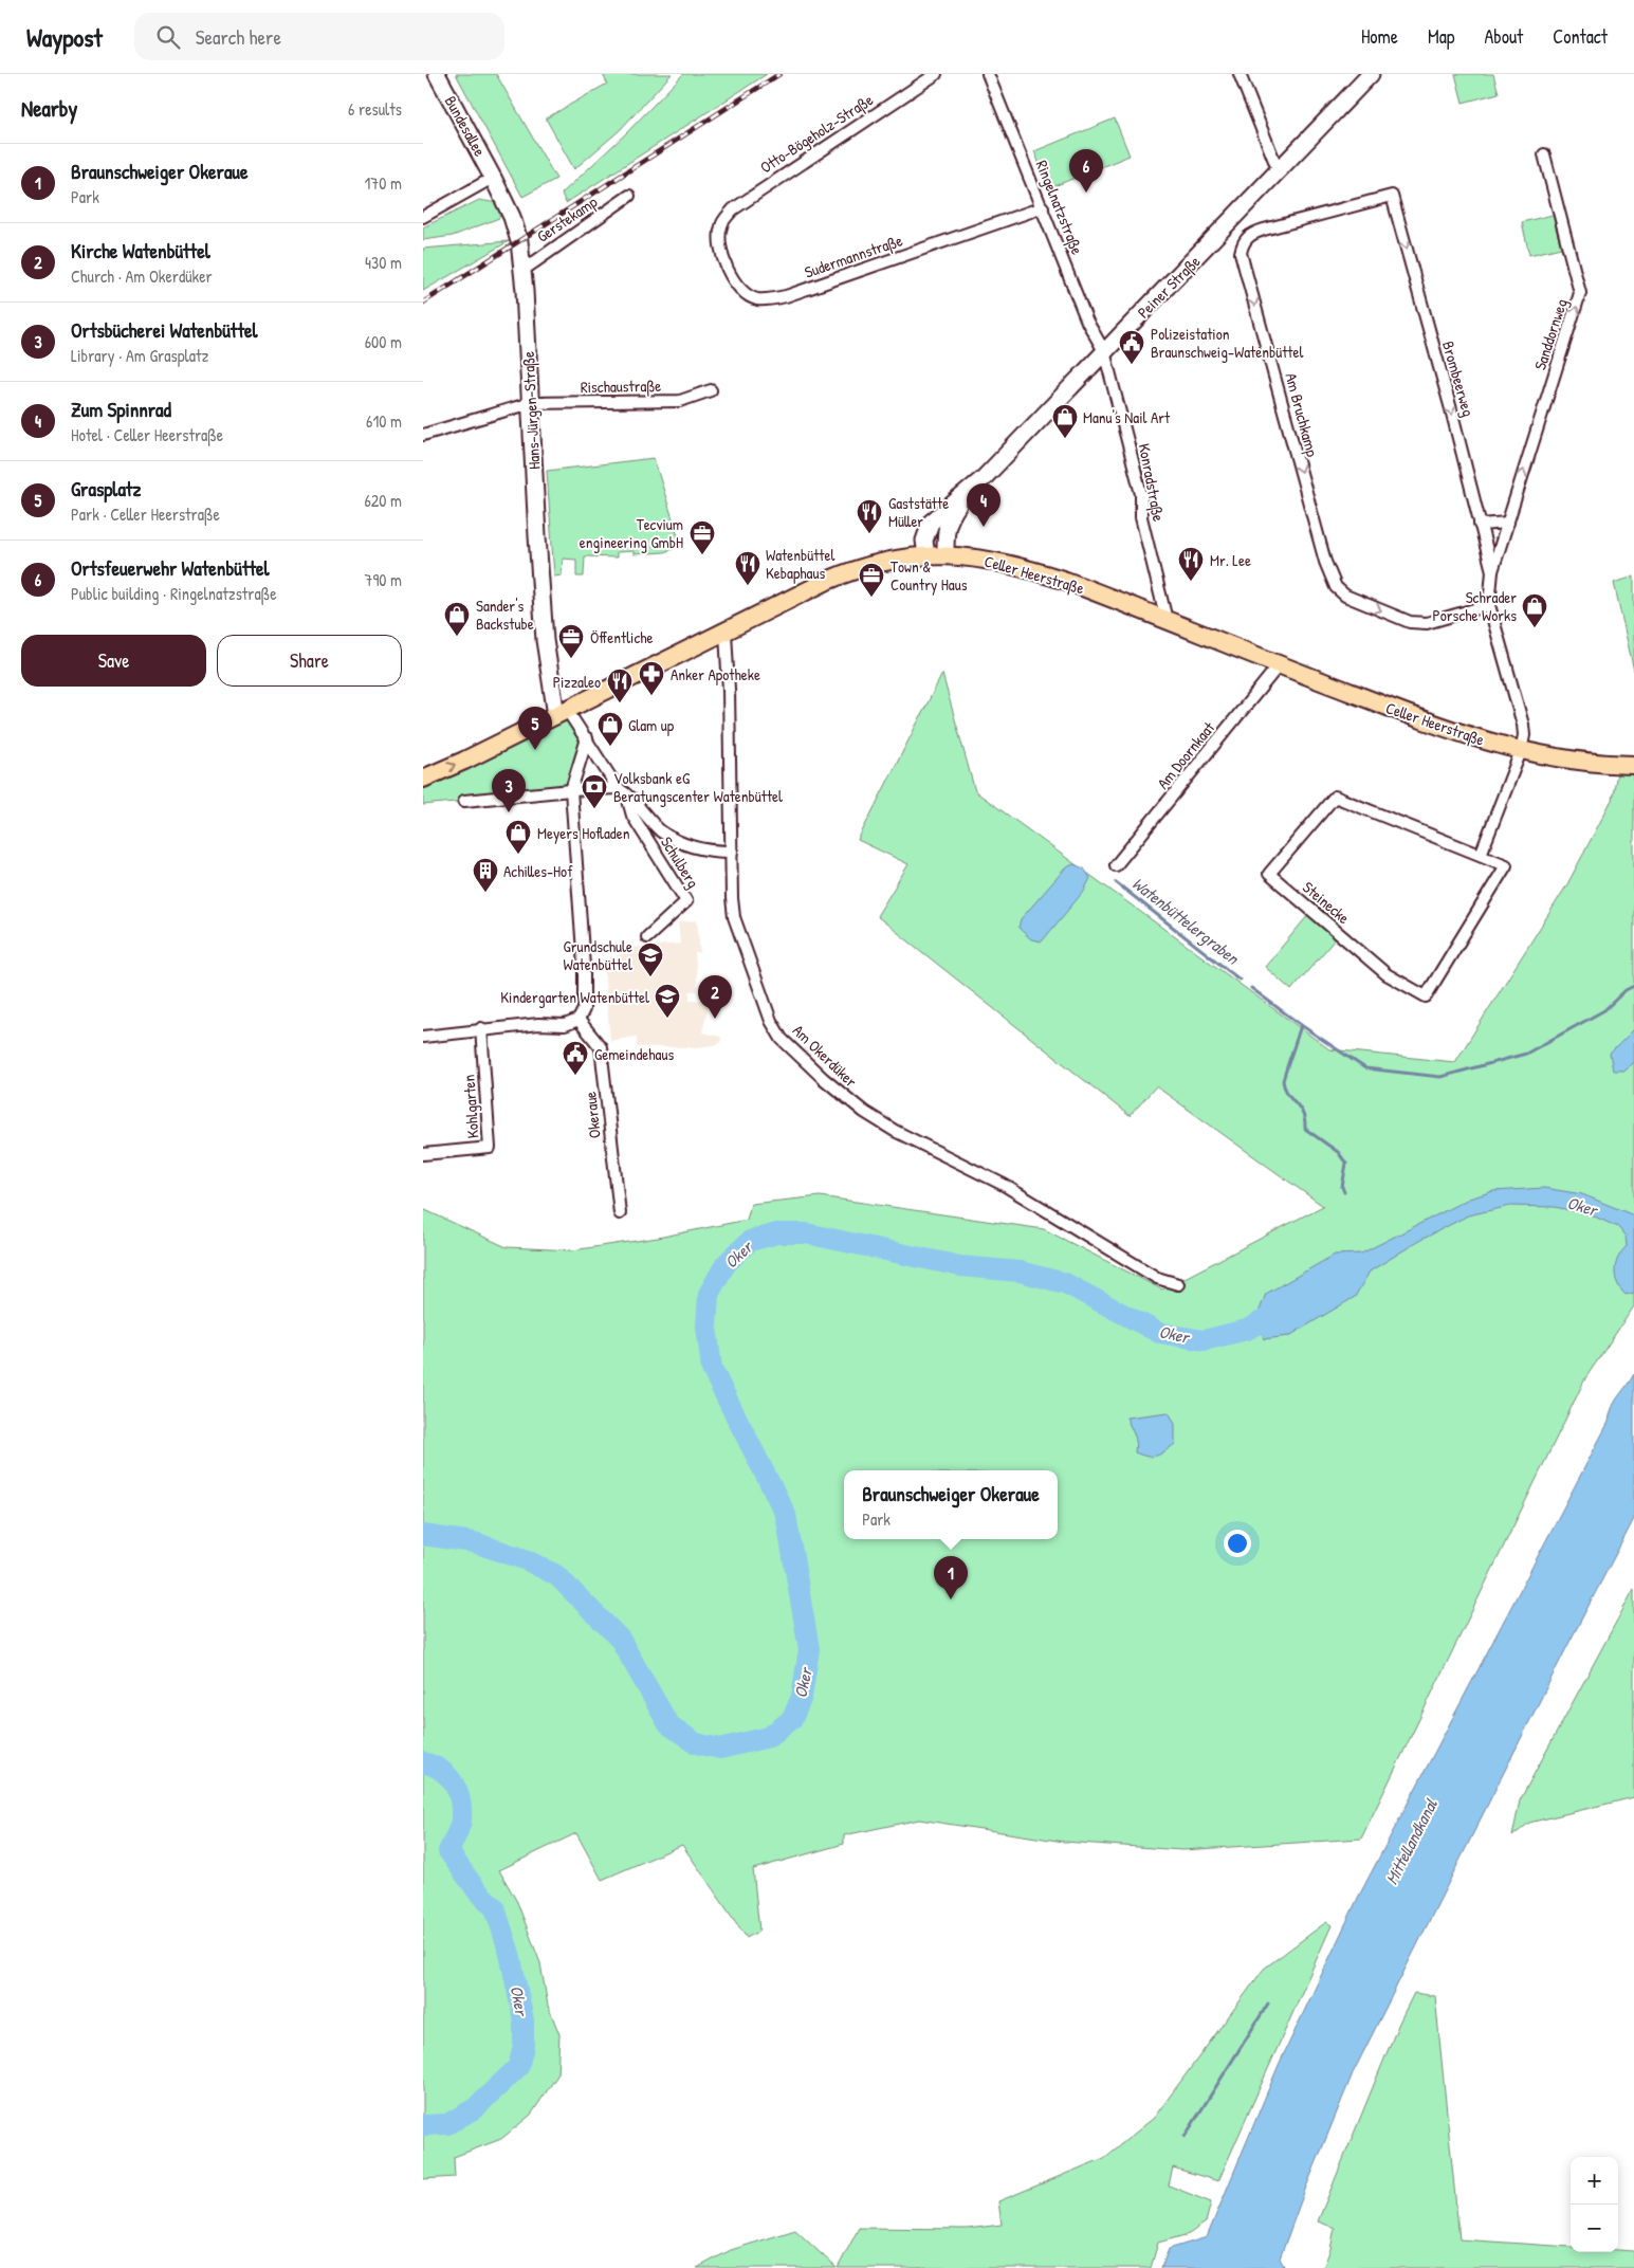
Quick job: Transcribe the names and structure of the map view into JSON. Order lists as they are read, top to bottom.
{
  "streets": {
    "main road": [
      "Bundesallee",
      "Peiner Straße",
      "Hans-Jürgen-Straße",
      "Celler Heerstraße"
    ],
    "street": [
      "Otto-Bögeholz-Straße",
      "Ringelnatzstraße",
      "Gerstekamp",
      "Sudermannstraße",
      "Sanddornweg",
      "Brombeerweg",
      "Rischaustraße",
      "Am Bruchkamp",
      "Konradstraße",
      "Am Doornkaat",
      "Schulberg",
      "Steinecke",
      "Am Okerdüker",
      "Kohlgarten",
      "Okeraue"
    ]
  },
  "crossings": [
    ["Bundesallee", "Hans-Jürgen-Straße"],
    ["Otto-Bögeholz-Straße", "Sudermannstraße"],
    ["Ringelnatzstraße", "Sudermannstraße"],
    ["Ringelnatzstraße", "Peiner Straße"],
    ["Ringelnatzstraße", "Konradstraße"],
    ["Gerstekamp", "Hans-Jürgen-Straße"],
    ["Peiner Straße", "Konradstraße"],
    ["Peiner Straße", "Celler Heerstraße"],
    ["Sanddornweg", "Brombeerweg"],
    ["Sanddornweg", "Am Bruchkamp"],
    ["Sanddornweg", "Celler Heerstraße"],
    ["Brombeerweg", "Am Bruchkamp"],
    ["Rischaustraße", "Hans-Jürgen-Straße"],
    ["Hans-Jürgen-Straße", "Celler Heerstraße"],
    ["Konradstraße", "Celler Heerstraße"],
    ["Celler Heerstraße", "Am Doornkaat"],
    ["Celler Heerstraße", "Am Okerdüker"],
    ["Schulberg", "Am Okerdüker"]
  ],
  "one_way": ["Sanddornweg", "Brombeerweg"],
  "water": ["Watenbüttelergraben", "Oker", "Mittellandkanal"],
  "places": {
    "public building": ["Polizeistation Braunschweig-Watenbüttel", "Gemeindehaus"],
    "shop": [
      "Manu's Nail Art",
      "Schrader Porsche Works",
      "Sander's Backstube",
      "Glam up",
      "Meyers Hofladen"
    ],
    "restaurant": [
      "Gaststätte Müller",
      "Mr. Lee",
      "Watenbüttel Kebaphaus",
      "Pizzaleo"
    ],
    "office": ["Tecvium engineering GmbH", "Town & Country Haus", "Öffentliche"],
    "pharmacy": ["Anker Apotheke"],
    "bank": ["Volksbank eG Beratungscenter Watenbüttel"],
    "building": ["Achilles-Hof"],
    "school or university": ["Grundschule Watenbüttel", "Kindergarten Watenbüttel"]
  },
  "page": {
    "header": "Waypost",
    "search": "Search here",
    "nav": [
      "Home",
      "Map",
      "About",
      "Contact"
    ],
    "heading": ["Nearby", "6 results"],
    "list": [
      {
        "mark": "1",
        "name": "Braunschweiger Okeraue",
        "note": "Park",
        "value": "170 m"
      },
      {
        "mark": "2",
        "name": "Kirche Watenbüttel",
        "note": "Church · Am Okerdüker",
        "value": "430 m"
      },
      {
        "mark": "3",
        "name": "Ortsbücherei Watenbüttel",
        "note": "Library · Am Grasplatz",
        "value": "600 m"
      },
      {
        "mark": "4",
        "name": "Zum Spinnrad",
        "note": "Hotel · Celler Heerstraße",
        "value": "610 m"
      },
      {
        "mark": "5",
        "name": "Grasplatz",
        "note": "Park · Celler Heerstraße",
        "value": "620 m"
      },
      {
        "mark": "6",
        "name": "Ortsfeuerwehr Watenbüttel",
        "note": "Public building · Ringelnatzstraße",
        "value": "790 m"
      }
    ],
    "pins": [
      "6",
      "4",
      "5",
      "3",
      "2",
      "1"
    ],
    "buttons": ["Save", "Share"],
    "popup": ["Braunschweiger Okeraue", "Park"],
    "map_buttons": ["+", "−"]
  }
}
